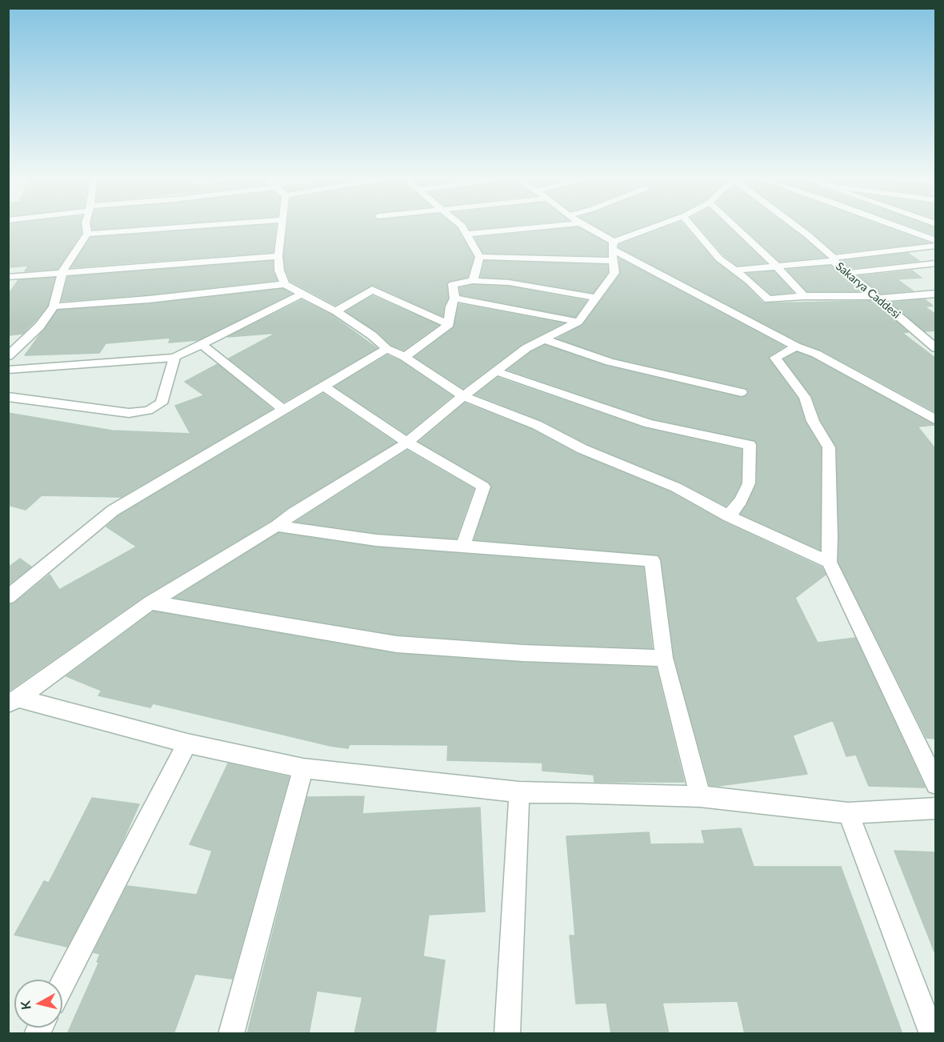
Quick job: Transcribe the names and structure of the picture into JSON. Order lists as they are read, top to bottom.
{
  "streets": {
    "street": ["Sakarya Caddesi"]
  },
  "north": "left"
}
